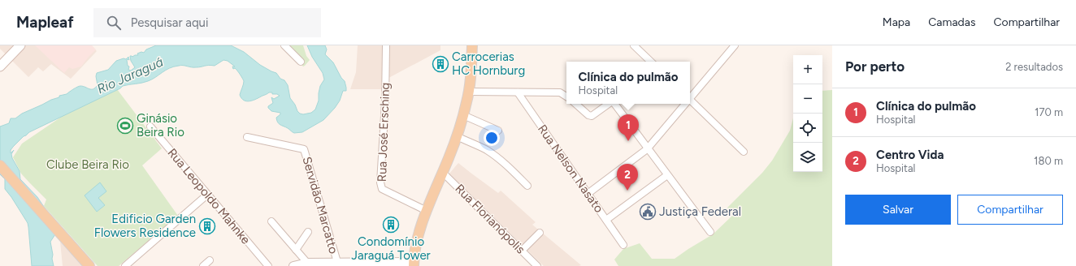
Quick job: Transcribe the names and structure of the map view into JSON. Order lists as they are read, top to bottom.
{
  "streets": {
    "street": [
      "Rua José Ersching",
      "Rua Nelson Nasato",
      "Rua Leopoldo Mahnke",
      "Servidão Marcatto",
      "Rua Florianópolis"
    ]
  },
  "water": ["Rio Jaraguá"],
  "parks": ["Clube Beira Rio"],
  "places": {
    "building": ["Carrocerias HC Hornburg", "Condomínio Jaraguá Tower", "Edificio Garden Flowers Residence"],
    "sports": ["Ginásio Beira Rio"],
    "public building": ["Justiça Federal"]
  },
  "page": {
    "header": "Mapleaf",
    "search": "Pesquisar aqui",
    "nav": ["Mapa", "Camadas", "Compartilhar"],
    "heading": ["Por perto", "2 resultados"],
    "map_buttons": ["+", "−"],
    "popup": ["Clínica do pulmão", "Hospital"],
    "list": [
      {
        "mark": "1",
        "name": "Clínica do pulmão",
        "note": "Hospital",
        "value": "170 m"
      },
      {
        "mark": "2",
        "name": "Centro Vida",
        "note": "Hospital",
        "value": "180 m"
      }
    ],
    "pins": ["1", "2"],
    "buttons": ["Salvar", "Compartilhar"]
  }
}
